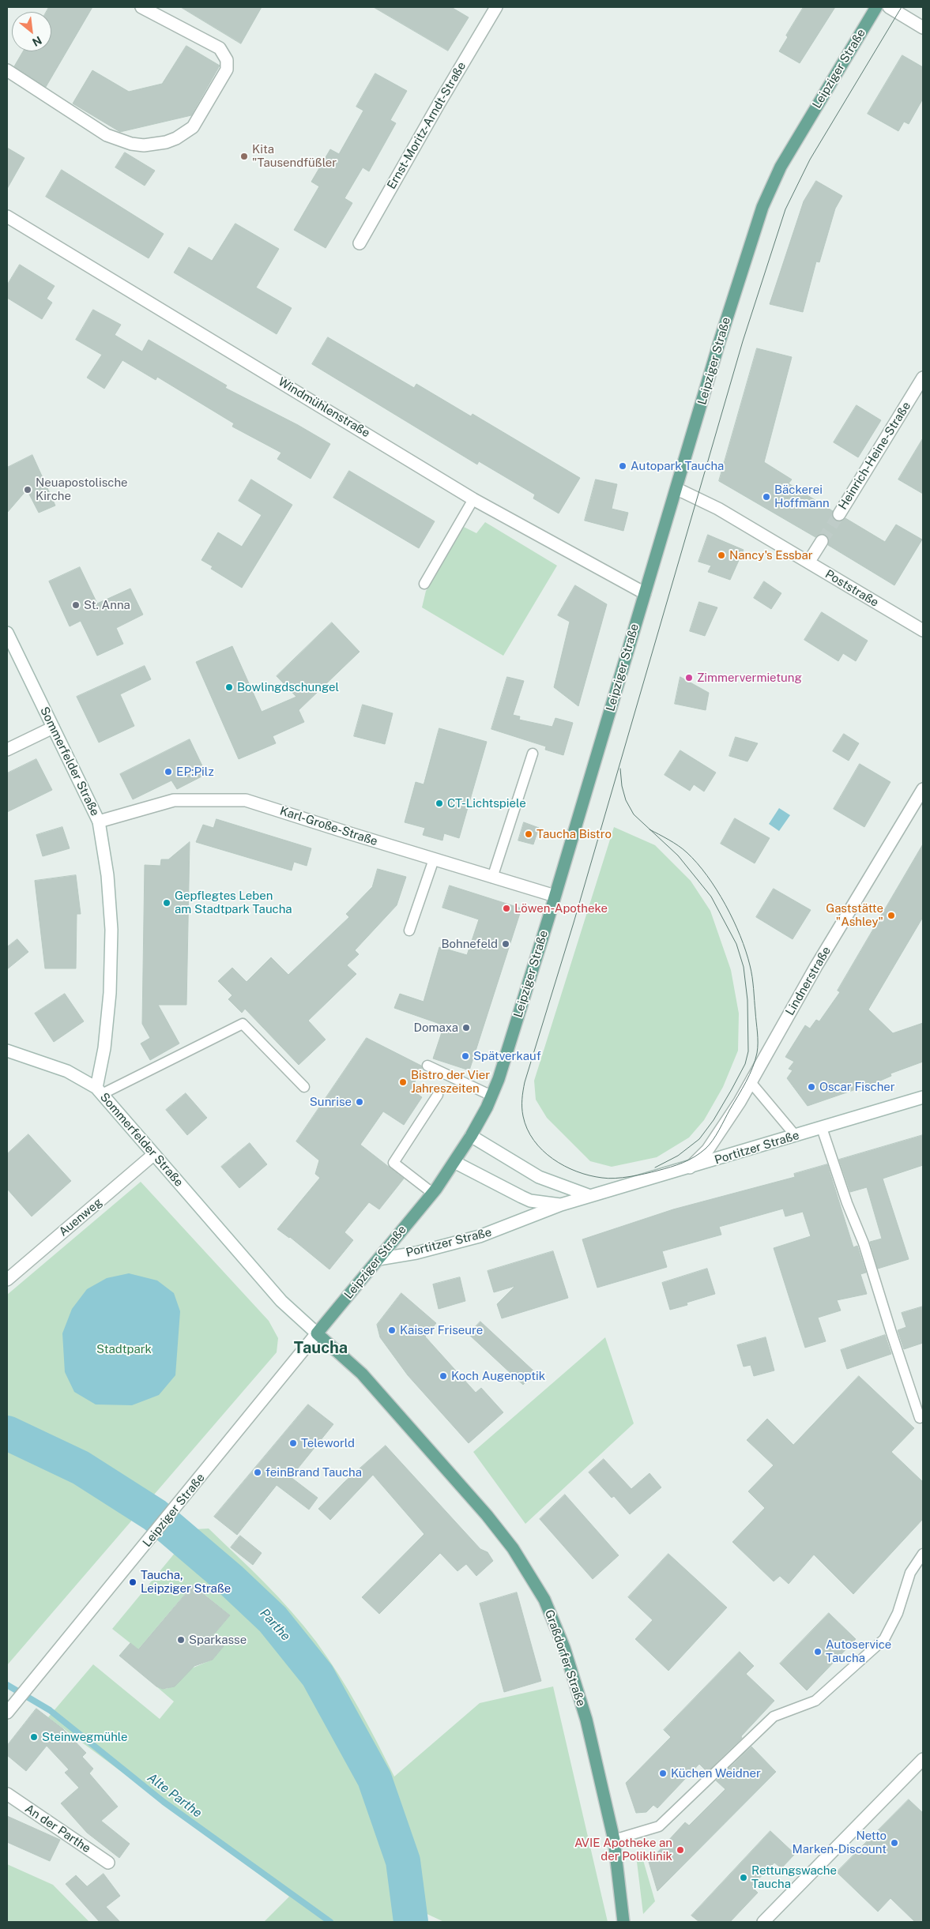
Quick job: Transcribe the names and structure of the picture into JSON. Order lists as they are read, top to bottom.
{
  "streets": {
    "main road": ["Leipziger Straße", "Graßdorfer Straße"],
    "street": [
      "Ernst-Moritz-Arndt-Straße",
      "Windmühlenstraße",
      "Heinrich-Heine-Straße",
      "Poststraße",
      "Sommerfelder Straße",
      "Karl-Große-Straße",
      "Lindnerstraße",
      "Portitzer Straße",
      "Auenweg",
      "An der Parthe"
    ]
  },
  "crossings": [
    ["Leipziger Straße", "Windmühlenstraße"],
    ["Leipziger Straße", "Poststraße"],
    ["Leipziger Straße", "Sommerfelder Straße"],
    ["Leipziger Straße", "Karl-Große-Straße"],
    ["Leipziger Straße", "Portitzer Straße"],
    ["Leipziger Straße", "Graßdorfer Straße"],
    ["Sommerfelder Straße", "Karl-Große-Straße"],
    ["Sommerfelder Straße", "Auenweg"],
    ["Sommerfelder Straße", "Graßdorfer Straße"],
    ["Lindnerstraße", "Portitzer Straße"]
  ],
  "districts": ["Taucha"],
  "water": ["Parthe", "Alte Parthe"],
  "parks": ["Stadtpark"],
  "places": [
    "Kita \"Tausendfüßler",
    "Autopark Taucha",
    "Neuapostolische Kirche",
    "Bäckerei Hoffmann",
    "Nancy's Essbar",
    "St. Anna",
    "Zimmervermietung",
    "Bowlingdschungel",
    "EP:Pilz",
    "CT-Lichtspiele",
    "Taucha Bistro",
    "Gepflegtes Leben am Stadtpark Taucha",
    "Löwen-Apotheke",
    "Gaststätte \"Ashley\"",
    "Bohnefeld",
    "Domaxa",
    "Spätverkauf",
    "Bistro der Vier Jahreszeiten",
    "Oscar Fischer",
    "Sunrise",
    "Kaiser Friseure",
    "Koch Augenoptik",
    "Teleworld",
    "feinBrand Taucha",
    "Taucha, Leipziger Straße",
    "Sparkasse",
    "Autoservice Taucha",
    "Steinwegmühle",
    "Küchen Weidner",
    "Netto Marken-Discount",
    "AVIE Apotheke an der Poliklinik",
    "Rettungswache Taucha"
  ],
  "north": "bottom right"
}
